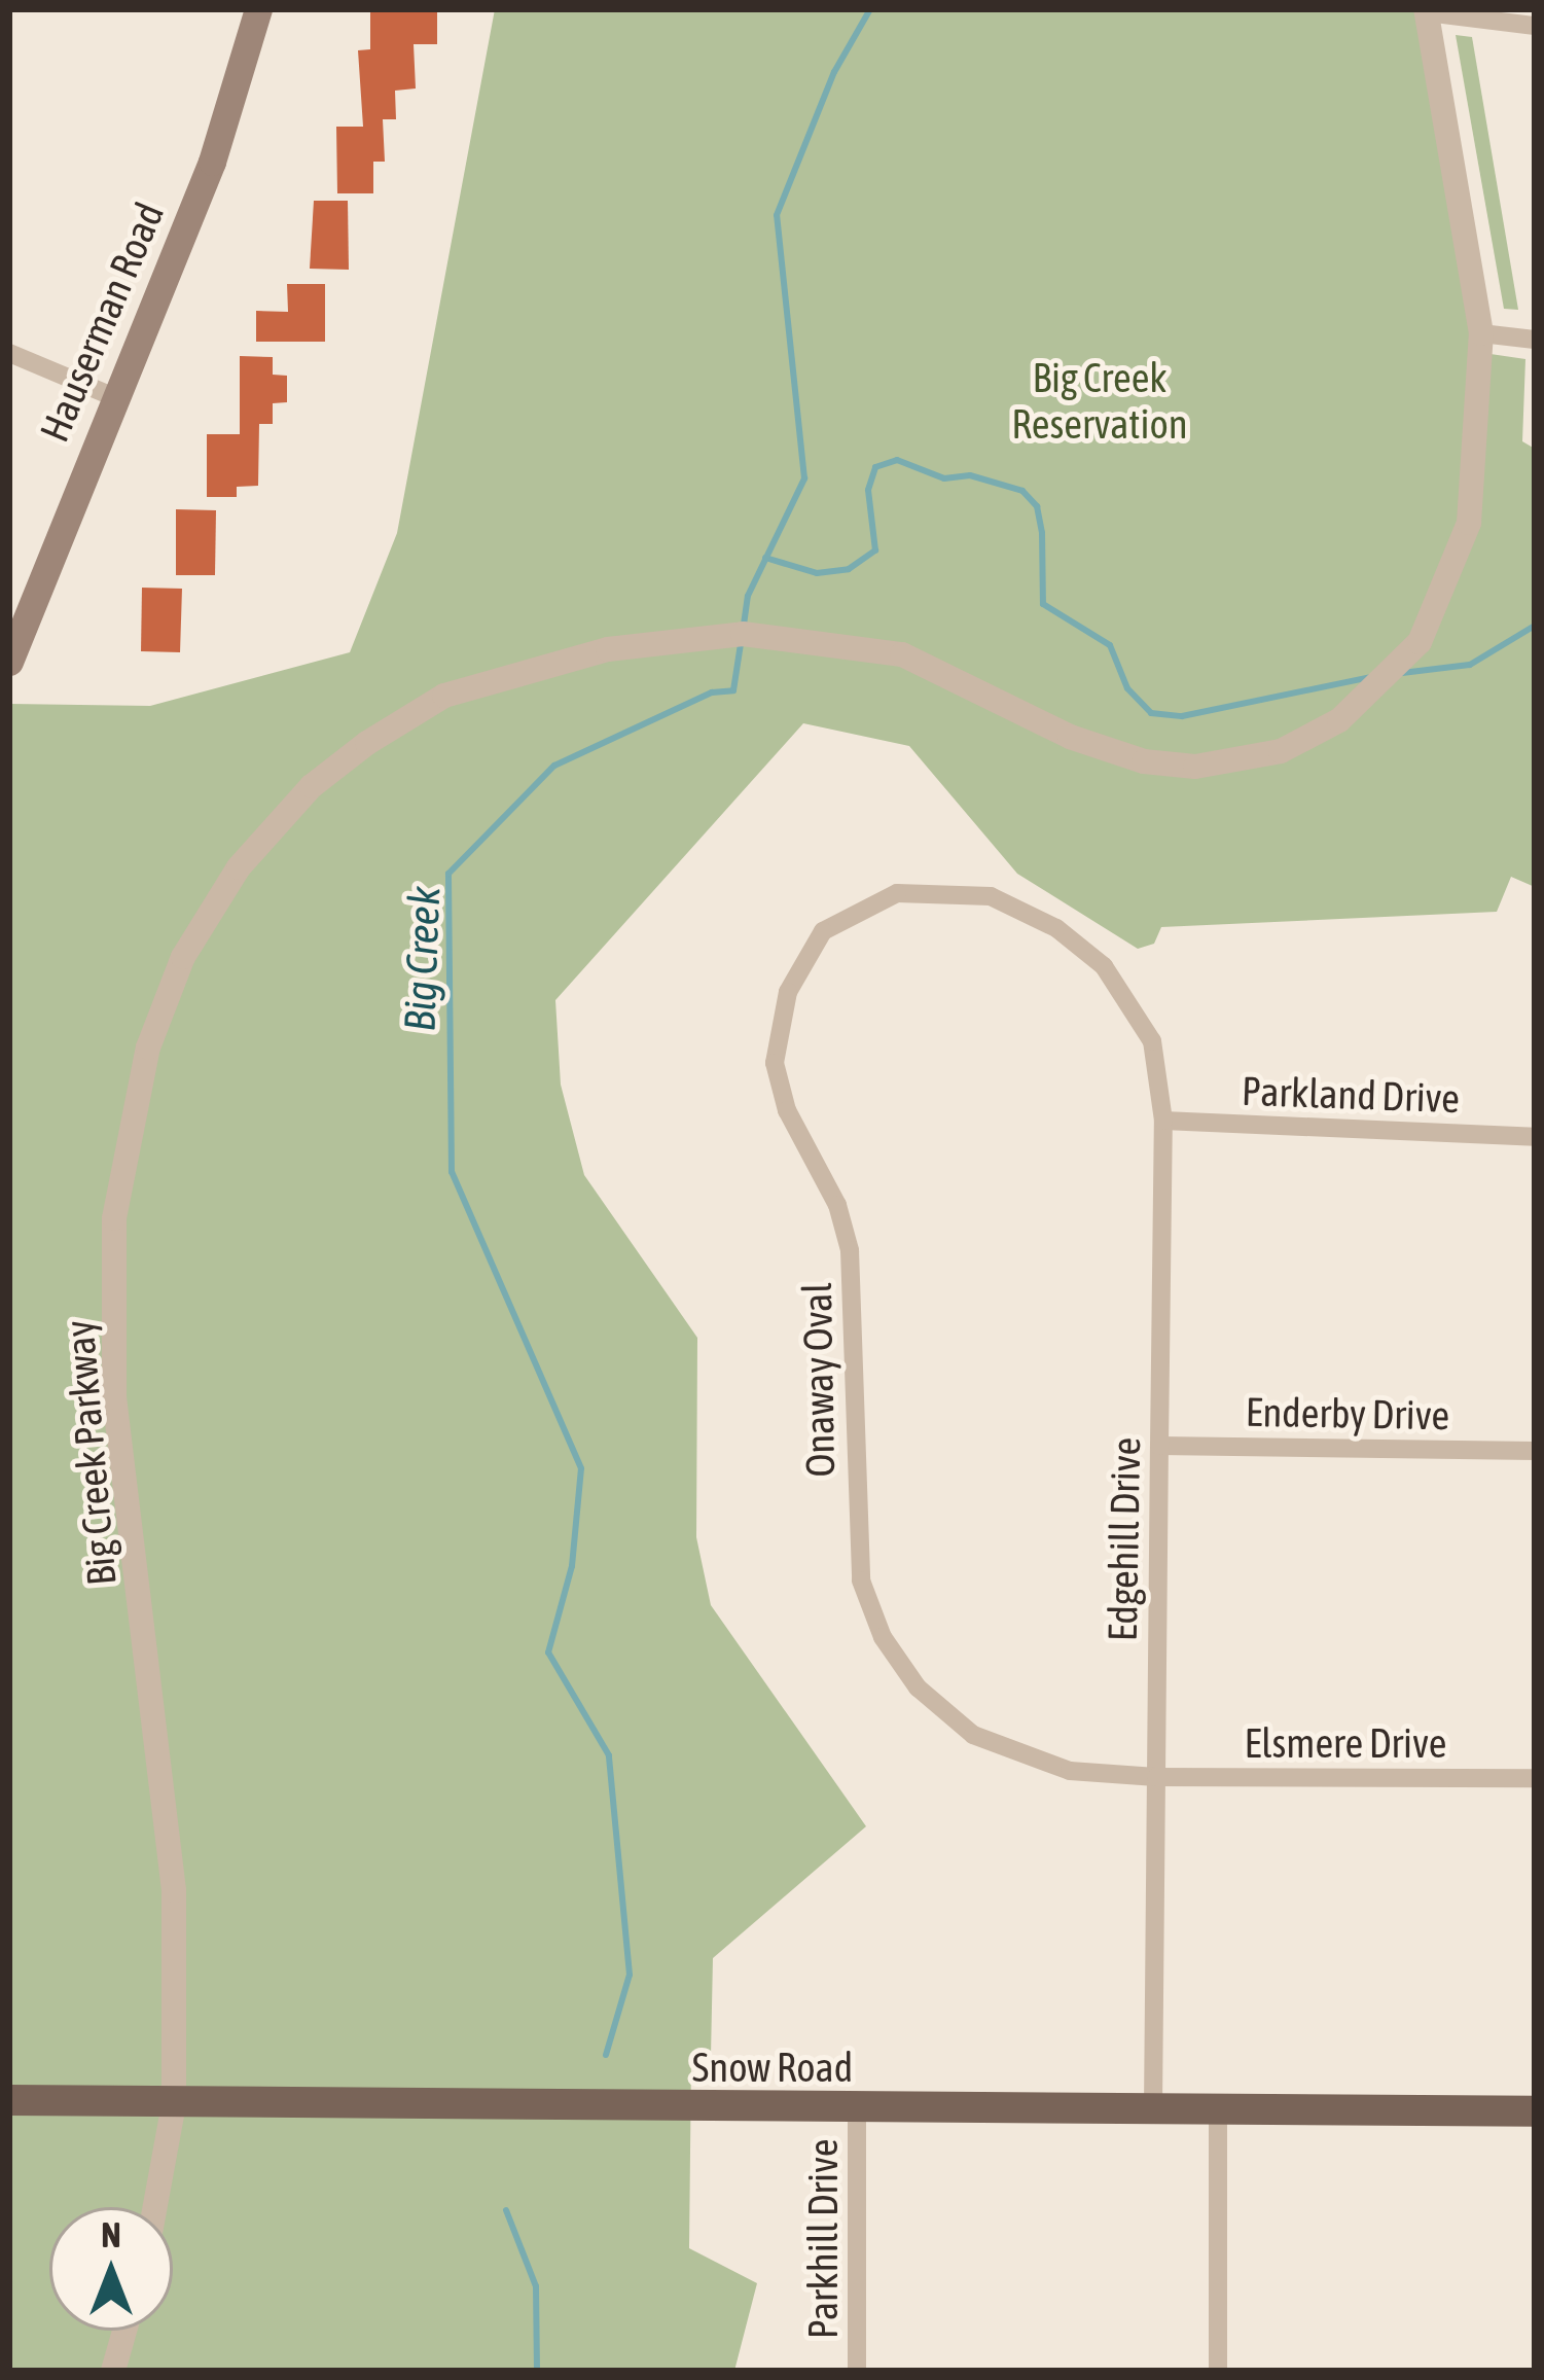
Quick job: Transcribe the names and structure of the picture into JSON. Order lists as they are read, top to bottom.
{
  "streets": {
    "main road": ["Hauserman Road", "Snow Road"],
    "street": [
      "Parkland Drive",
      "Onaway Oval",
      "Enderby Drive",
      "Big Creek Parkway",
      "Edgehill Drive",
      "Elsmere Drive",
      "Parkhill Drive"
    ]
  },
  "crossings": [
    ["Parkland Drive", "Edgehill Drive"],
    ["Onaway Oval", "Edgehill Drive"],
    ["Onaway Oval", "Elsmere Drive"],
    ["Enderby Drive", "Edgehill Drive"],
    ["Big Creek Parkway", "Snow Road"],
    ["Edgehill Drive", "Elsmere Drive"],
    ["Edgehill Drive", "Snow Road"],
    ["Snow Road", "Parkhill Drive"]
  ],
  "water": ["Big Creek"],
  "parks": ["Big Creek Reservation"],
  "north": "top"
}
